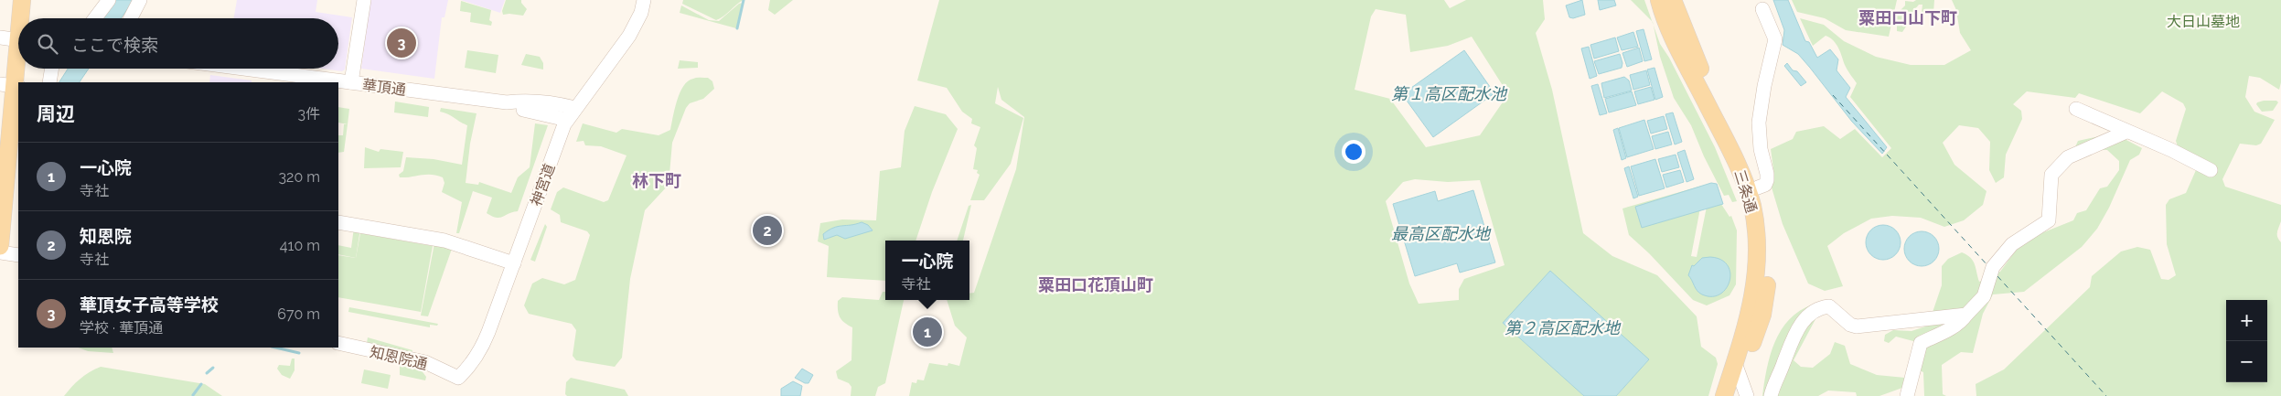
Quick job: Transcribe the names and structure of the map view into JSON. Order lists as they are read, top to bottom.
{
  "streets": {
    "main road": ["三条通"],
    "street": ["華頂通", "神宮道", "知恩院通"]
  },
  "crossings": [
    ["華頂通", "神宮道"],
    ["神宮道", "知恩院通"]
  ],
  "districts": ["粟田口山下町", "林下町", "粟田口花頂山町"],
  "water": ["第１高区配水池", "最高区配水地", "第２高区配水地"],
  "parks": ["大日山墓地"],
  "page": {
    "search": "ここで検索",
    "pins": ["3", "2", "1"],
    "heading": ["周辺", "3件"],
    "list": [
      {
        "mark": "1",
        "name": "一心院",
        "note": "寺社",
        "value": "320 m"
      },
      {
        "mark": "2",
        "name": "知恩院",
        "note": "寺社",
        "value": "410 m"
      },
      {
        "mark": "3",
        "name": "華頂女子高等学校",
        "note": "学校 · 華頂通",
        "value": "670 m"
      }
    ],
    "popup": ["一心院", "寺社"],
    "map_buttons": ["+", "−"]
  }
}
